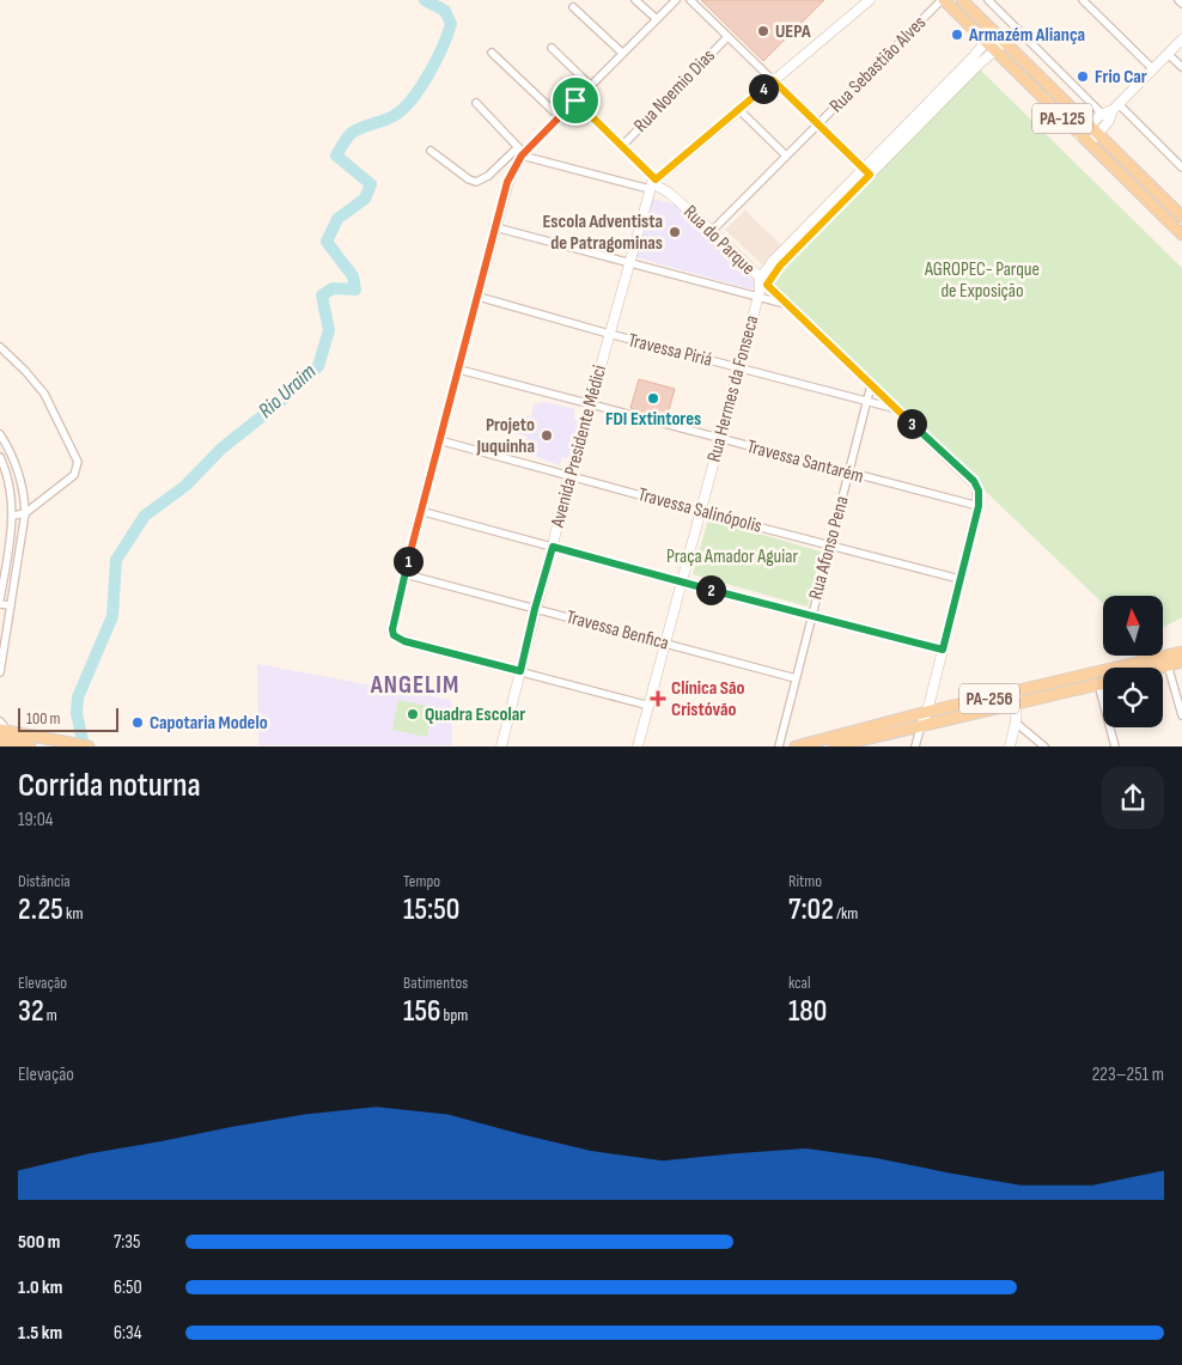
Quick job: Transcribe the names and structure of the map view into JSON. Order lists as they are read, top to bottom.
{
  "streets": {
    "main road": ["PA-125", "PA-256"],
    "street": [
      "Rua Sebastião Alves",
      "Rua Noemio Dias",
      "Rua do Parque",
      "Travessa Piriá",
      "Rua Hermes da Fonseca",
      "Avenida Presidente Médici",
      "Travessa Santarém",
      "Travessa Salinópolis",
      "Rua Afonso Pena",
      "Travessa Benfica"
    ]
  },
  "crossings": [
    ["Rua Sebastião Alves", "PA-125"],
    ["Rua Sebastião Alves", "Rua do Parque"],
    ["Rua do Parque", "Travessa Piriá"],
    ["Rua do Parque", "Rua Hermes da Fonseca"],
    ["Rua do Parque", "Avenida Presidente Médici"],
    ["Rua do Parque", "Travessa Santarém"],
    ["Rua do Parque", "Rua Afonso Pena"],
    ["Travessa Piriá", "Rua Hermes da Fonseca"],
    ["Travessa Piriá", "Avenida Presidente Médici"],
    ["Travessa Piriá", "Rua Afonso Pena"],
    ["Rua Hermes da Fonseca", "Travessa Santarém"],
    ["Rua Hermes da Fonseca", "Travessa Salinópolis"],
    ["Rua Hermes da Fonseca", "Travessa Benfica"],
    ["Avenida Presidente Médici", "Travessa Santarém"],
    ["Avenida Presidente Médici", "Travessa Salinópolis"],
    ["Avenida Presidente Médici", "Travessa Benfica"],
    ["Travessa Santarém", "Rua Afonso Pena"],
    ["Travessa Salinópolis", "Rua Afonso Pena"],
    ["Rua Afonso Pena", "Travessa Benfica"]
  ],
  "districts": ["ANGELIM"],
  "water": ["Rio Uraim"],
  "parks": ["AGROPEC- Parque de Exposição", "Praça Amador Aguiar"],
  "places": {
    "other": [
      "UEPA",
      "Armazém Aliança",
      "Frio Car",
      "Escola Adventista de Patragominas",
      "FDI Extintores",
      "Projeto Juquinha",
      "Quadra Escolar",
      "Capotaria Modelo"
    ],
    "health": ["Clínica São Cristóvão"]
  },
  "scale_bar": "100 m",
  "north": "top",
  "page": {
    "pins": [
      "4",
      "3",
      "1",
      "2"
    ],
    "scale": "100 m",
    "heading": ["Corrida noturna", "19:04"],
    "stats": [
      ["Distância", "2.25 km"],
      ["Tempo", "15:50"],
      ["Ritmo", "7:02 /km"],
      ["Elevação", "32 m"],
      ["Batimentos", "156 bpm"],
      ["kcal", "180"]
    ],
    "chart": ["Elevação", "223–251 m"],
    "list": [
      {
        "name": "500 m",
        "note": "7:35"
      },
      {
        "name": "1.0 km",
        "note": "6:50"
      },
      {
        "name": "1.5 km",
        "note": "6:34"
      }
    ]
  }
}
